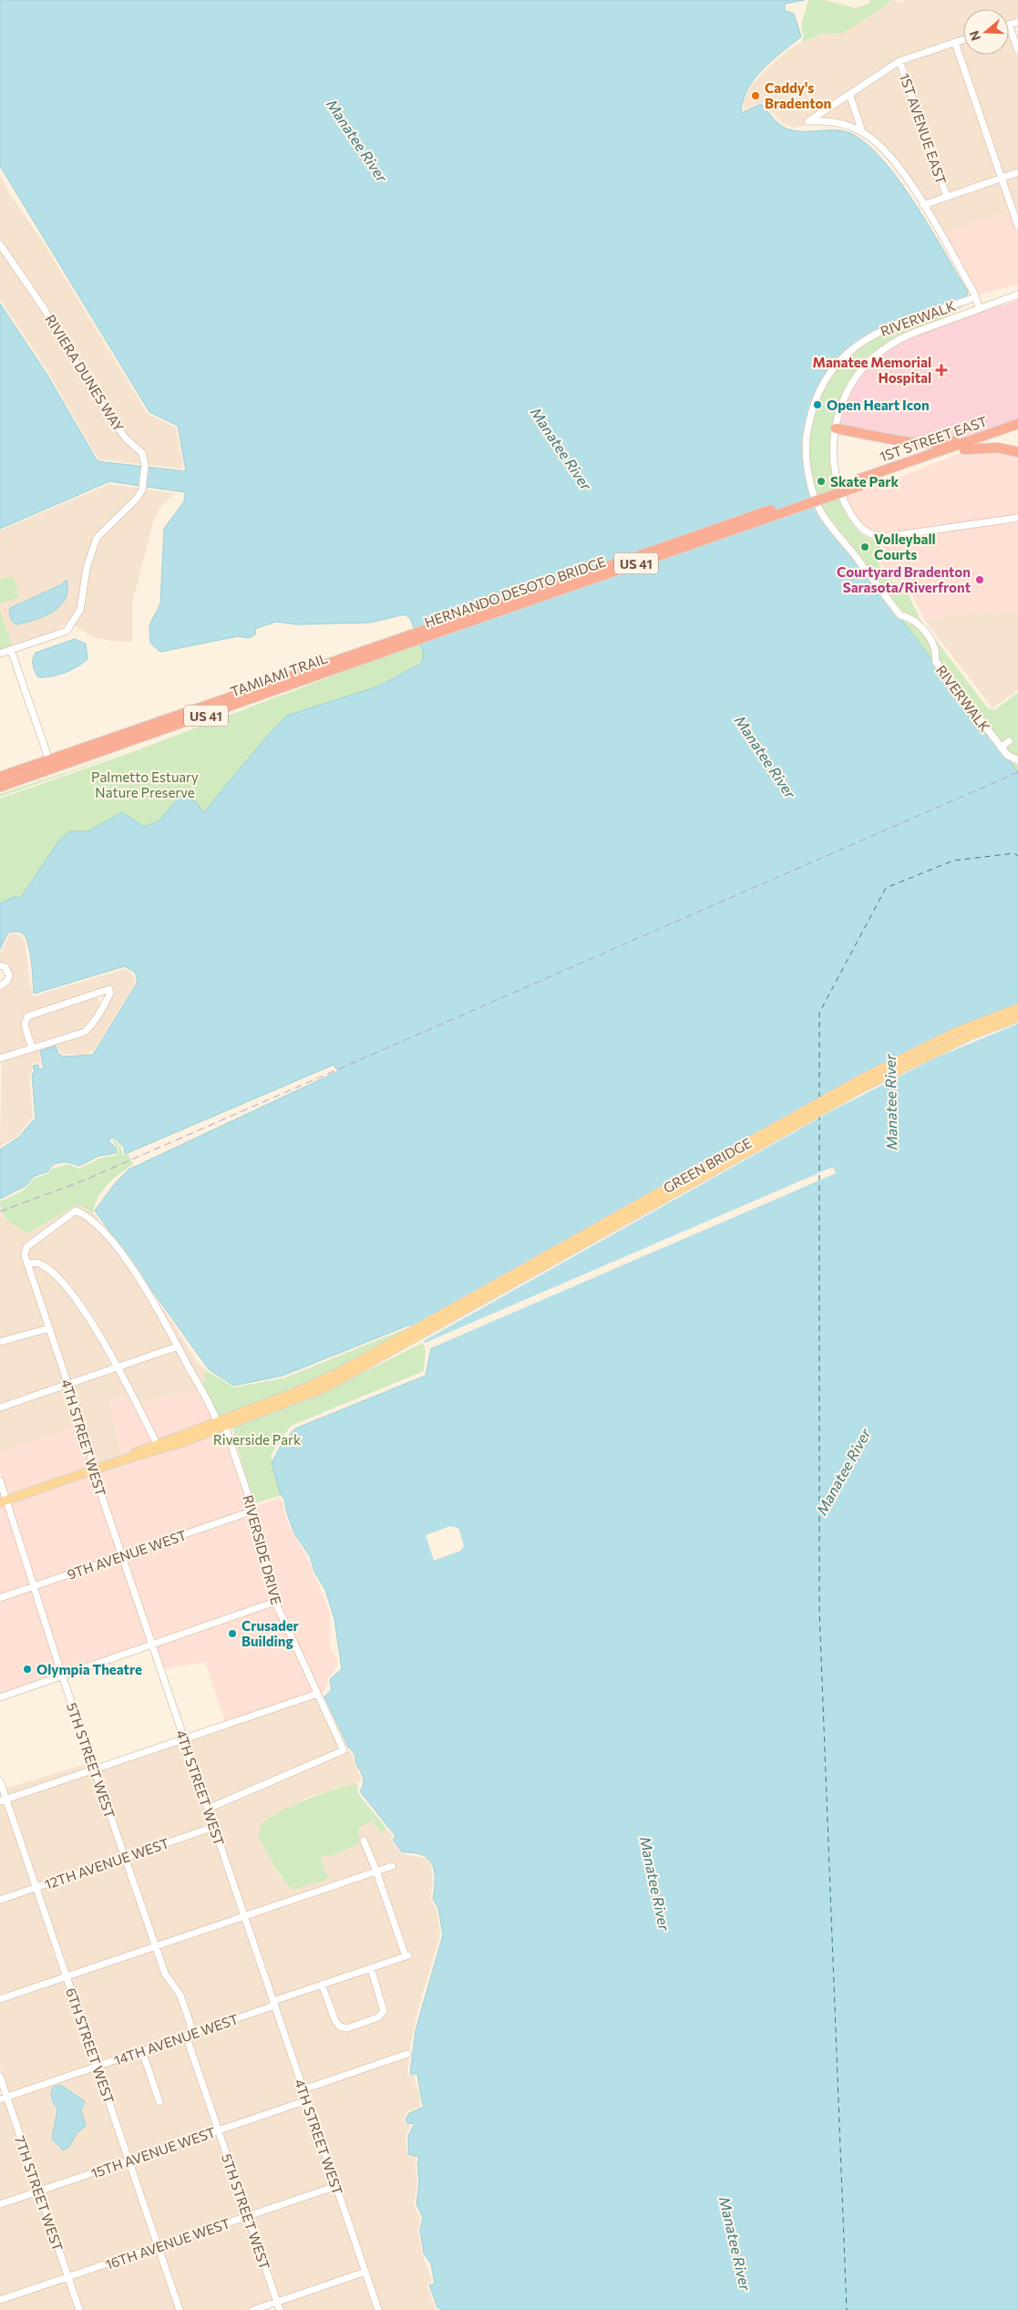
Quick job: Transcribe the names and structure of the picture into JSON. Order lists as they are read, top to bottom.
{
  "streets": {
    "highway": [
      "1ST STREET EAST",
      "US 41",
      "HERNANDO DESOTO BRIDGE",
      "TAMIAMI TRAIL"
    ],
    "main road": ["GREEN BRIDGE"],
    "street": [
      "1ST AVENUE EAST",
      "RIVERWALK",
      "RIVIERA DUNES WAY",
      "4TH STREET WEST",
      "RIVERSIDE DRIVE",
      "9TH AVENUE WEST",
      "5TH STREET WEST",
      "12TH AVENUE WEST",
      "14TH AVENUE WEST",
      "6TH STREET WEST",
      "15TH AVENUE WEST",
      "7TH STREET WEST",
      "16TH AVENUE WEST"
    ]
  },
  "crossings": [
    ["1ST STREET EAST", "US 41"],
    ["1ST STREET EAST", "HERNANDO DESOTO BRIDGE"],
    ["US 41", "HERNANDO DESOTO BRIDGE"],
    ["HERNANDO DESOTO BRIDGE", "TAMIAMI TRAIL"],
    ["4TH STREET WEST", "RIVERSIDE DRIVE"],
    ["4TH STREET WEST", "9TH AVENUE WEST"],
    ["4TH STREET WEST", "12TH AVENUE WEST"],
    ["4TH STREET WEST", "14TH AVENUE WEST"],
    ["4TH STREET WEST", "15TH AVENUE WEST"],
    ["4TH STREET WEST", "16TH AVENUE WEST"],
    ["RIVERSIDE DRIVE", "9TH AVENUE WEST"],
    ["9TH AVENUE WEST", "5TH STREET WEST"],
    ["5TH STREET WEST", "12TH AVENUE WEST"],
    ["5TH STREET WEST", "14TH AVENUE WEST"],
    ["5TH STREET WEST", "15TH AVENUE WEST"],
    ["5TH STREET WEST", "16TH AVENUE WEST"],
    ["12TH AVENUE WEST", "6TH STREET WEST"],
    ["14TH AVENUE WEST", "6TH STREET WEST"],
    ["14TH AVENUE WEST", "7TH STREET WEST"],
    ["6TH STREET WEST", "15TH AVENUE WEST"],
    ["6TH STREET WEST", "16TH AVENUE WEST"],
    ["15TH AVENUE WEST", "7TH STREET WEST"],
    ["7TH STREET WEST", "16TH AVENUE WEST"]
  ],
  "water": ["Manatee River"],
  "parks": ["Palmetto Estuary Nature Preserve", "Riverside Park"],
  "places": {
    "other": [
      "Caddy's Bradenton",
      "Open Heart Icon",
      "Skate Park",
      "Volleyball Courts",
      "Courtyard Bradenton Sarasota/Riverfront",
      "Crusader Building",
      "Olympia Theatre"
    ],
    "health": ["Manatee Memorial Hospital"]
  },
  "north": "left"
}
